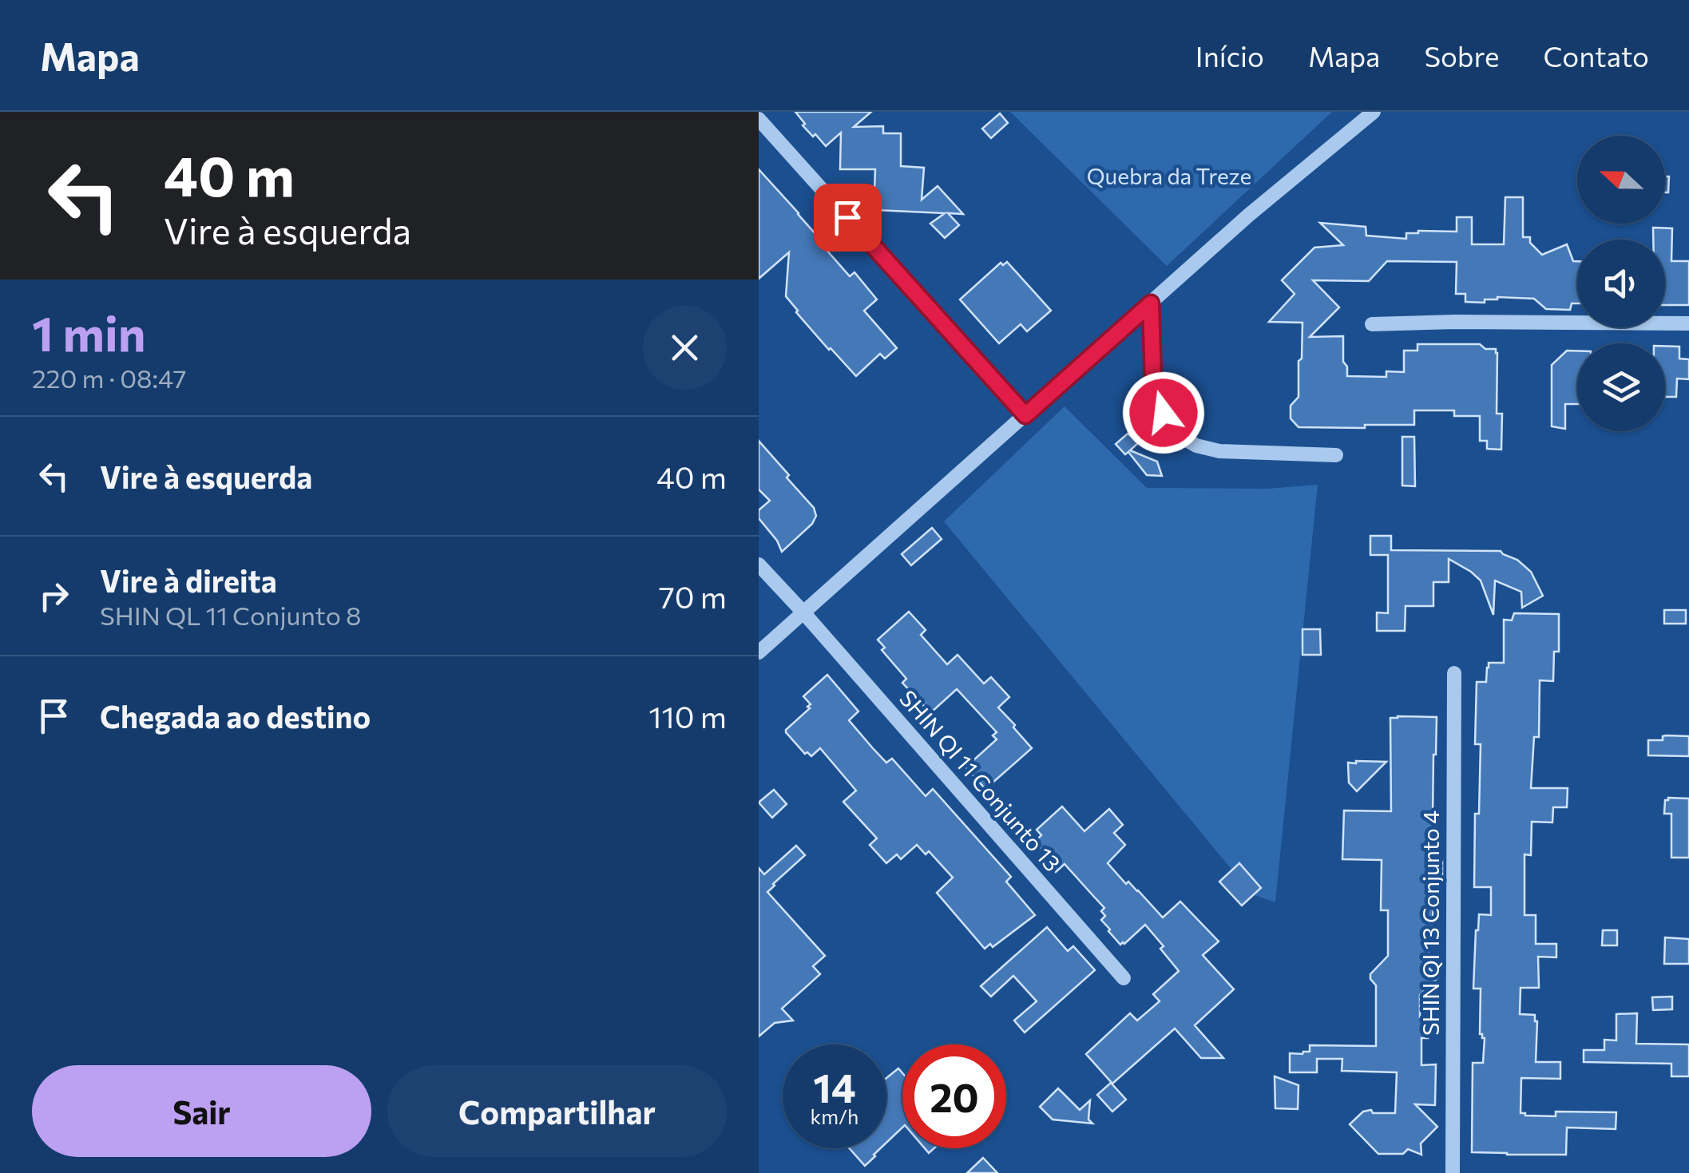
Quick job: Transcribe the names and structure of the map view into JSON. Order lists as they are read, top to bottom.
{
  "streets": {
    "street": ["SHIN QI 11 Conjunto 13", "SHIN QI 13 Conjunto 4"]
  },
  "parks": ["Quebra da Treze"],
  "north": "left",
  "page": {
    "header": "Mapa",
    "nav": [
      "Início",
      "Mapa",
      "Sobre",
      "Contato"
    ],
    "turn": ["40 m", "Vire à esquerda"],
    "heading": ["1 min", "220 m · 08:47"],
    "list": [
      {
        "name": "Vire à esquerda",
        "value": "40 m"
      },
      {
        "name": "Vire à direita",
        "note": "SHIN QL 11 Conjunto 8",
        "value": "70 m"
      },
      {
        "name": "Chegada ao destino",
        "value": "110 m"
      }
    ],
    "speed": "14 km/h",
    "limit": "20",
    "buttons": ["Sair", "Compartilhar"]
  }
}
